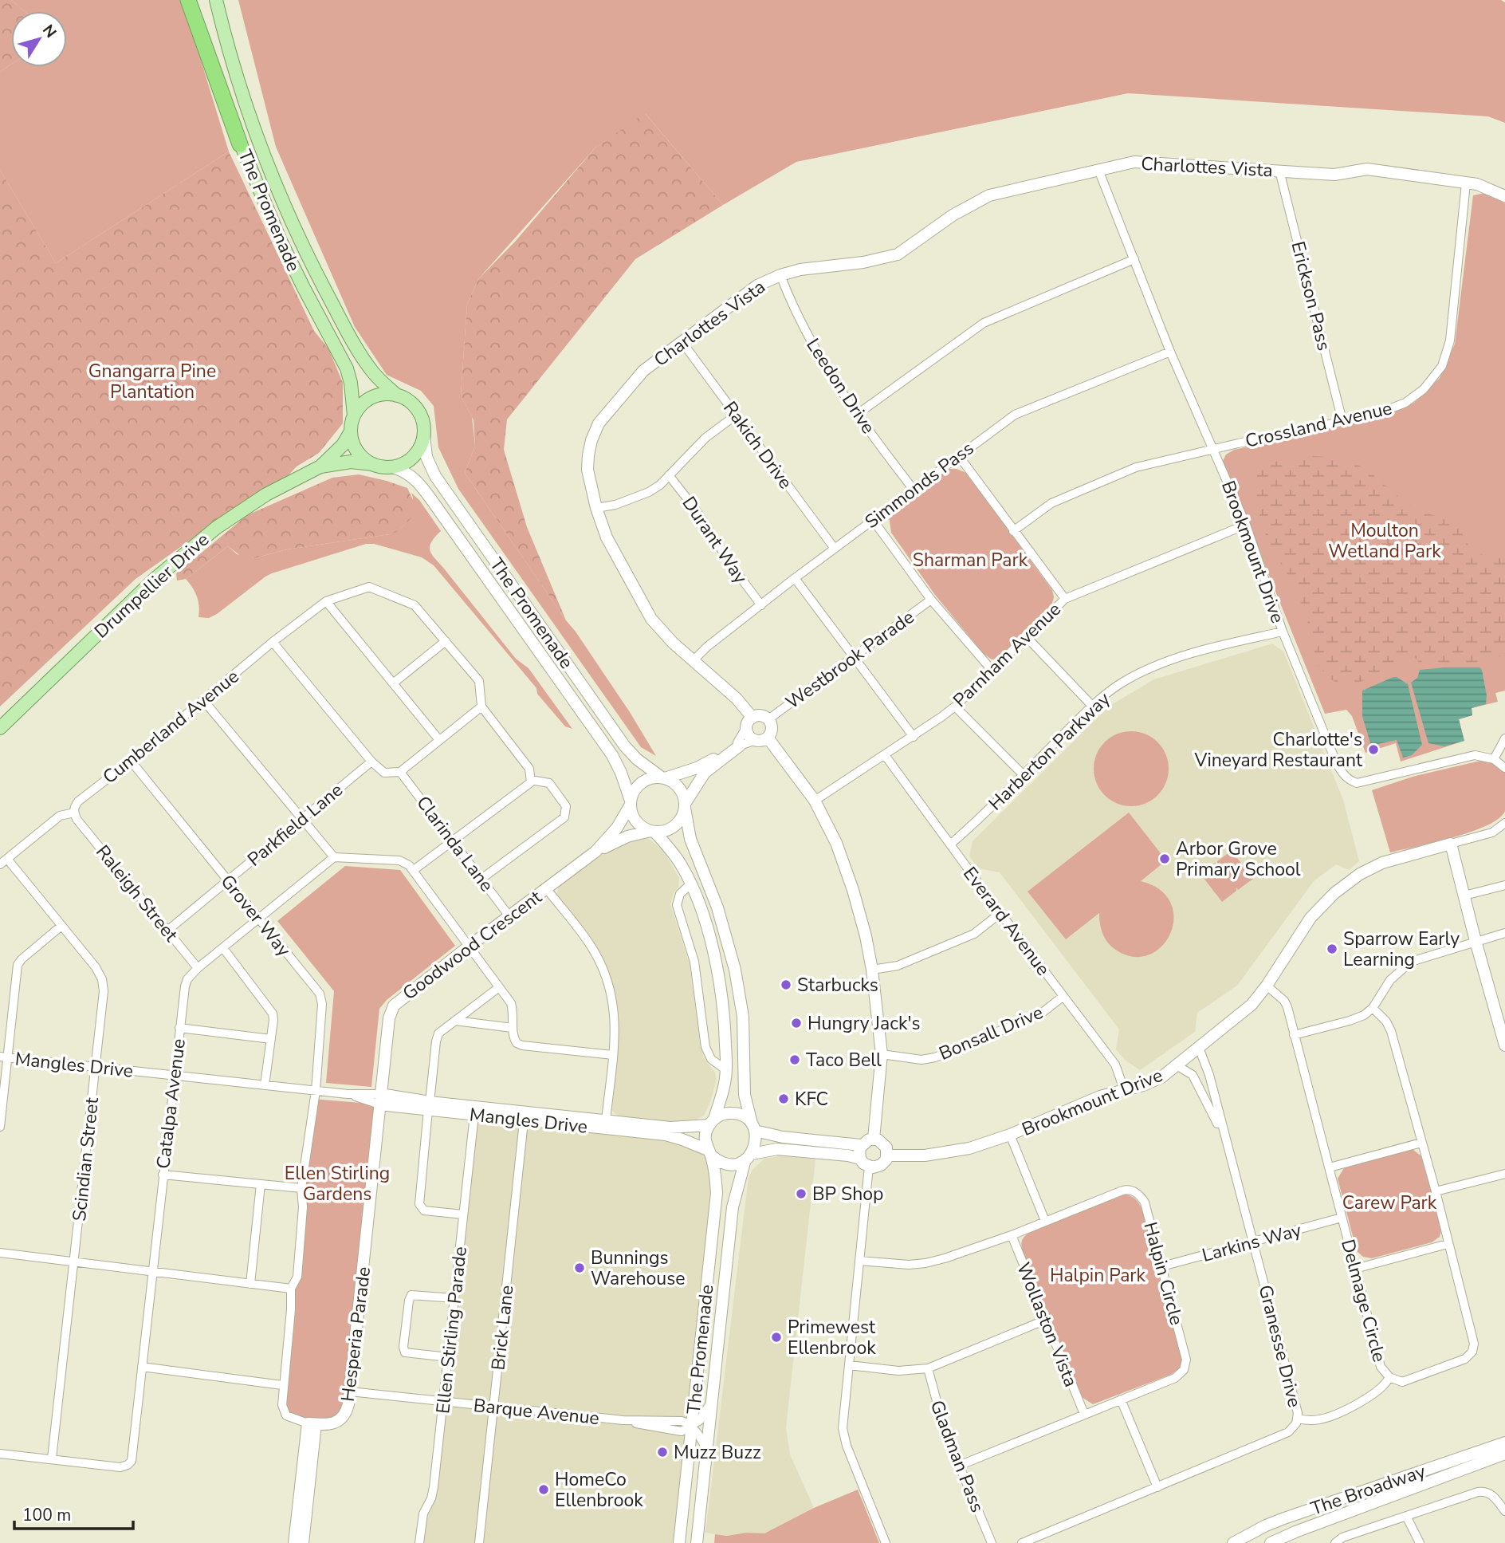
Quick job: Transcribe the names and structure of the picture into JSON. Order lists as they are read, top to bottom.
{
  "streets": {
    "main road": ["The Promenade", "Drumpellier Drive"],
    "street": [
      "Charlottes Vista",
      "Erickson Pass",
      "Leedon Drive",
      "Crossland Avenue",
      "Rakich Drive",
      "Simmonds Pass",
      "Durant Way",
      "Brookmount Drive",
      "Parnham Avenue",
      "Westbrook Parade",
      "Cumberland Avenue",
      "Harberton Parkway",
      "Parkfield Lane",
      "Clarinda Lane",
      "Raleigh Street",
      "Grover Way",
      "Everard Avenue",
      "Goodwood Crescent",
      "Bonsall Drive",
      "Mangles Drive",
      "Catalpa Avenue",
      "Scindian Street",
      "Larkins Way",
      "Halpin Circle",
      "Delmage Circle",
      "Wollaston Vista",
      "Brick Lane",
      "Ellen Stirling Parade",
      "Hesperia Parade",
      "Granesse Drive",
      "Barque Avenue",
      "Gladman Pass",
      "The Broadway"
    ]
  },
  "crossings": [
    ["Charlottes Vista", "Erickson Pass"],
    ["Charlottes Vista", "Leedon Drive"],
    ["Charlottes Vista", "Crossland Avenue"],
    ["Charlottes Vista", "Rakich Drive"],
    ["Charlottes Vista", "Simmonds Pass"],
    ["Charlottes Vista", "Brookmount Drive"],
    ["Charlottes Vista", "Westbrook Parade"],
    ["The Promenade", "Drumpellier Drive"],
    ["The Promenade", "Goodwood Crescent"],
    ["The Promenade", "Mangles Drive"],
    ["The Promenade", "Barque Avenue"],
    ["Erickson Pass", "Crossland Avenue"],
    ["Leedon Drive", "Simmonds Pass"],
    ["Crossland Avenue", "Brookmount Drive"],
    ["Rakich Drive", "Simmonds Pass"],
    ["Simmonds Pass", "Durant Way"],
    ["Simmonds Pass", "Brookmount Drive"],
    ["Brookmount Drive", "Parnham Avenue"],
    ["Brookmount Drive", "Harberton Parkway"],
    ["Brookmount Drive", "Everard Avenue"],
    ["Brookmount Drive", "Delmage Circle"],
    ["Brookmount Drive", "Granesse Drive"],
    ["Parnham Avenue", "Everard Avenue"],
    ["Cumberland Avenue", "Raleigh Street"],
    ["Cumberland Avenue", "Grover Way"],
    ["Cumberland Avenue", "Scindian Street"],
    ["Harberton Parkway", "Everard Avenue"],
    ["Parkfield Lane", "Raleigh Street"],
    ["Parkfield Lane", "Grover Way"],
    ["Clarinda Lane", "Goodwood Crescent"],
    ["Raleigh Street", "Catalpa Avenue"],
    ["Grover Way", "Mangles Drive"],
    ["Grover Way", "Catalpa Avenue"],
    ["Everard Avenue", "Bonsall Drive"],
    ["Goodwood Crescent", "Mangles Drive"],
    ["Goodwood Crescent", "Hesperia Parade"],
    ["Mangles Drive", "Catalpa Avenue"],
    ["Mangles Drive", "Scindian Street"],
    ["Mangles Drive", "Brick Lane"],
    ["Mangles Drive", "Ellen Stirling Parade"],
    ["Mangles Drive", "Hesperia Parade"],
    ["Catalpa Avenue", "Scindian Street"],
    ["Larkins Way", "Halpin Circle"],
    ["Larkins Way", "Delmage Circle"],
    ["Larkins Way", "Granesse Drive"],
    ["Halpin Circle", "Wollaston Vista"],
    ["Halpin Circle", "Gladman Pass"],
    ["Brick Lane", "Barque Avenue"],
    ["Ellen Stirling Parade", "Barque Avenue"],
    ["Hesperia Parade", "Barque Avenue"]
  ],
  "parks": [
    "Gnangarra Pine Plantation",
    "Moulton Wetland Park",
    "Sharman Park",
    "Ellen Stirling Gardens",
    "Carew Park",
    "Halpin Park"
  ],
  "places": [
    "Charlotte's Vineyard Restaurant",
    "Arbor Grove Primary School",
    "Sparrow Early Learning",
    "Starbucks",
    "Hungry Jack's",
    "Taco Bell",
    "KFC",
    "BP Shop",
    "Bunnings Warehouse",
    "Primewest Ellenbrook",
    "Muzz Buzz",
    "HomeCo Ellenbrook"
  ],
  "scale_bar": "100 m",
  "north": "top right"
}
